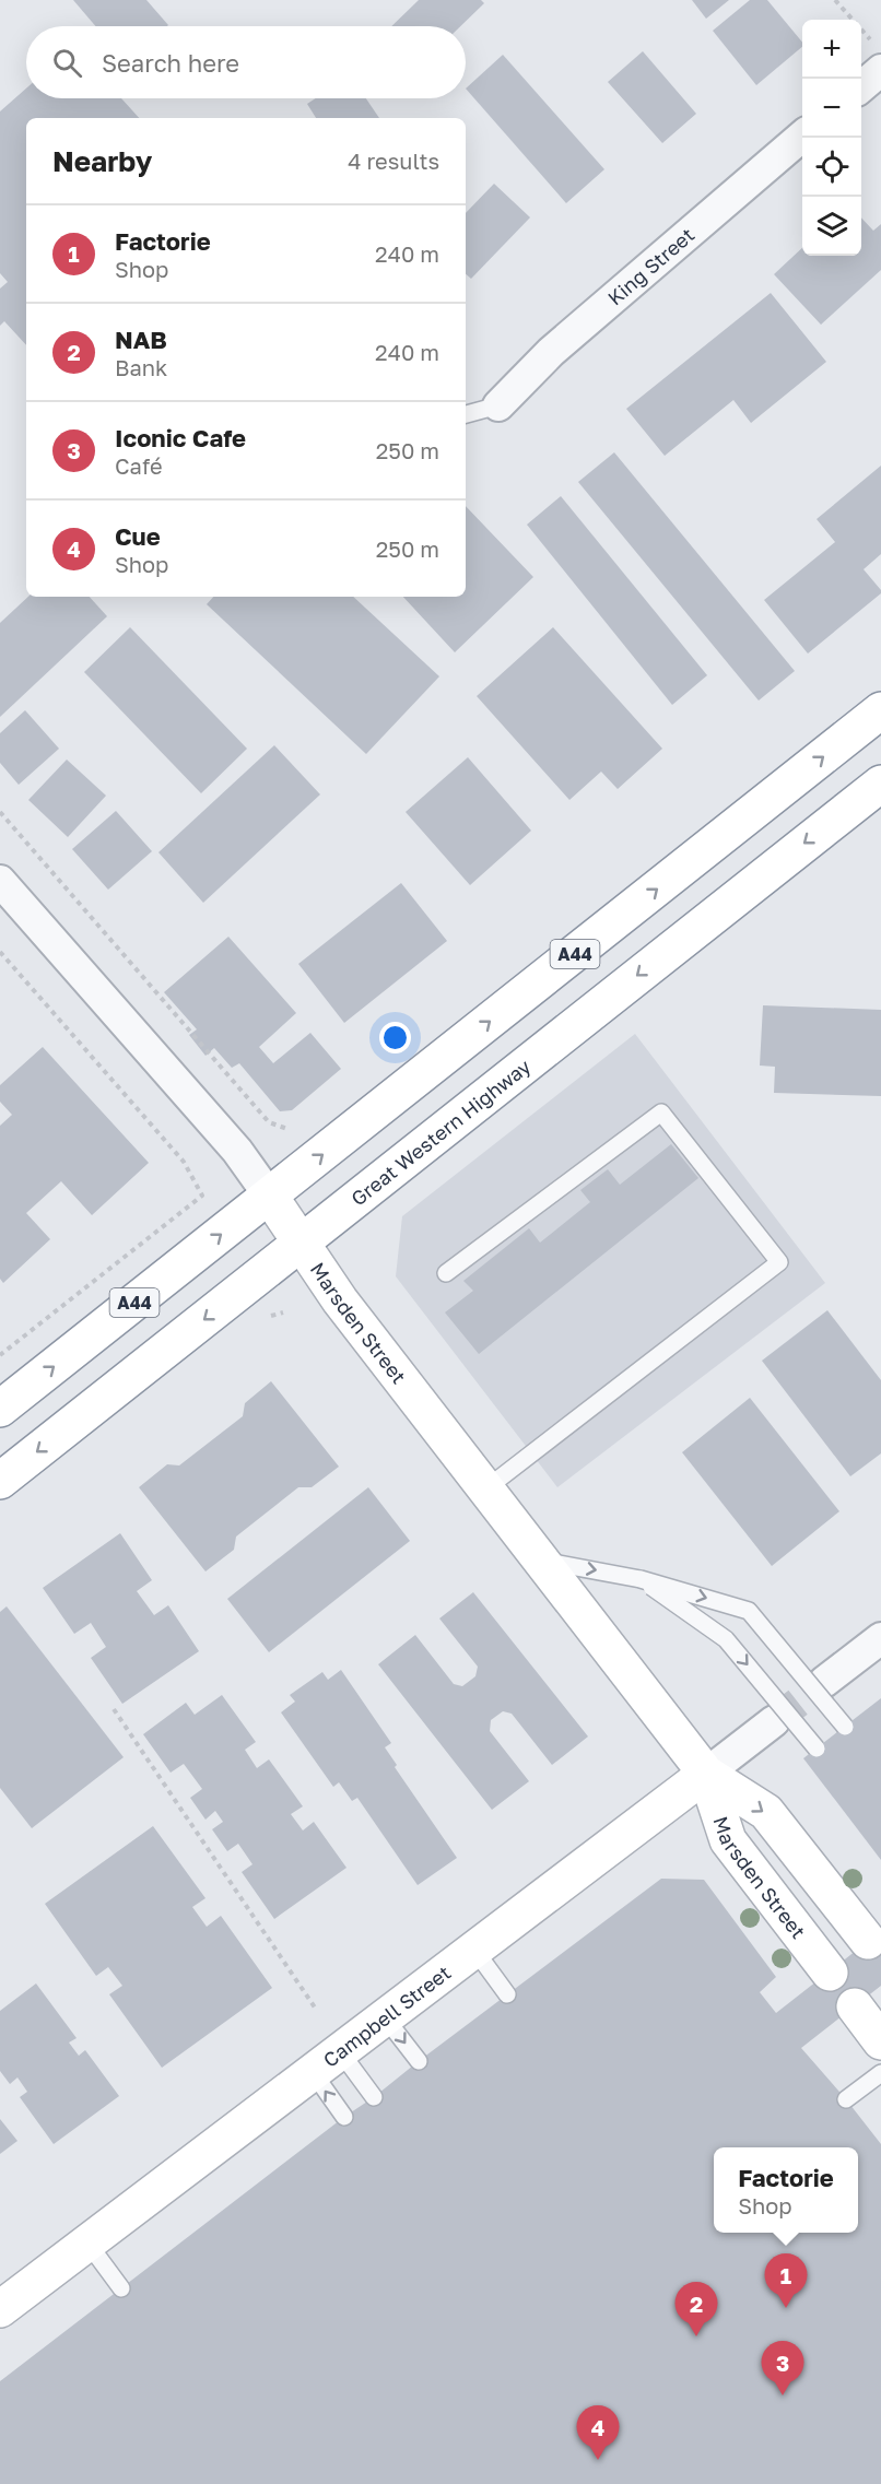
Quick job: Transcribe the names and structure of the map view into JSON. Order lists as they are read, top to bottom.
{
  "streets": {
    "main road": [
      "A44",
      "Great Western Highway",
      "Marsden Street",
      "Campbell Street"
    ],
    "street": ["King Street"]
  },
  "crossings": [
    ["A44", "Marsden Street"],
    ["Great Western Highway", "Marsden Street"],
    ["Marsden Street", "Campbell Street"]
  ],
  "page": {
    "map_buttons": ["+", "−"],
    "search": "Search here",
    "heading": ["Nearby", "4 results"],
    "list": [
      {
        "mark": "1",
        "name": "Factorie",
        "note": "Shop",
        "value": "240 m"
      },
      {
        "mark": "2",
        "name": "NAB",
        "note": "Bank",
        "value": "240 m"
      },
      {
        "mark": "3",
        "name": "Iconic Cafe",
        "note": "Café",
        "value": "250 m"
      },
      {
        "mark": "4",
        "name": "Cue",
        "note": "Shop",
        "value": "250 m"
      }
    ],
    "popup": ["Factorie", "Shop"],
    "pins": [
      "1",
      "2",
      "3",
      "4"
    ]
  }
}
